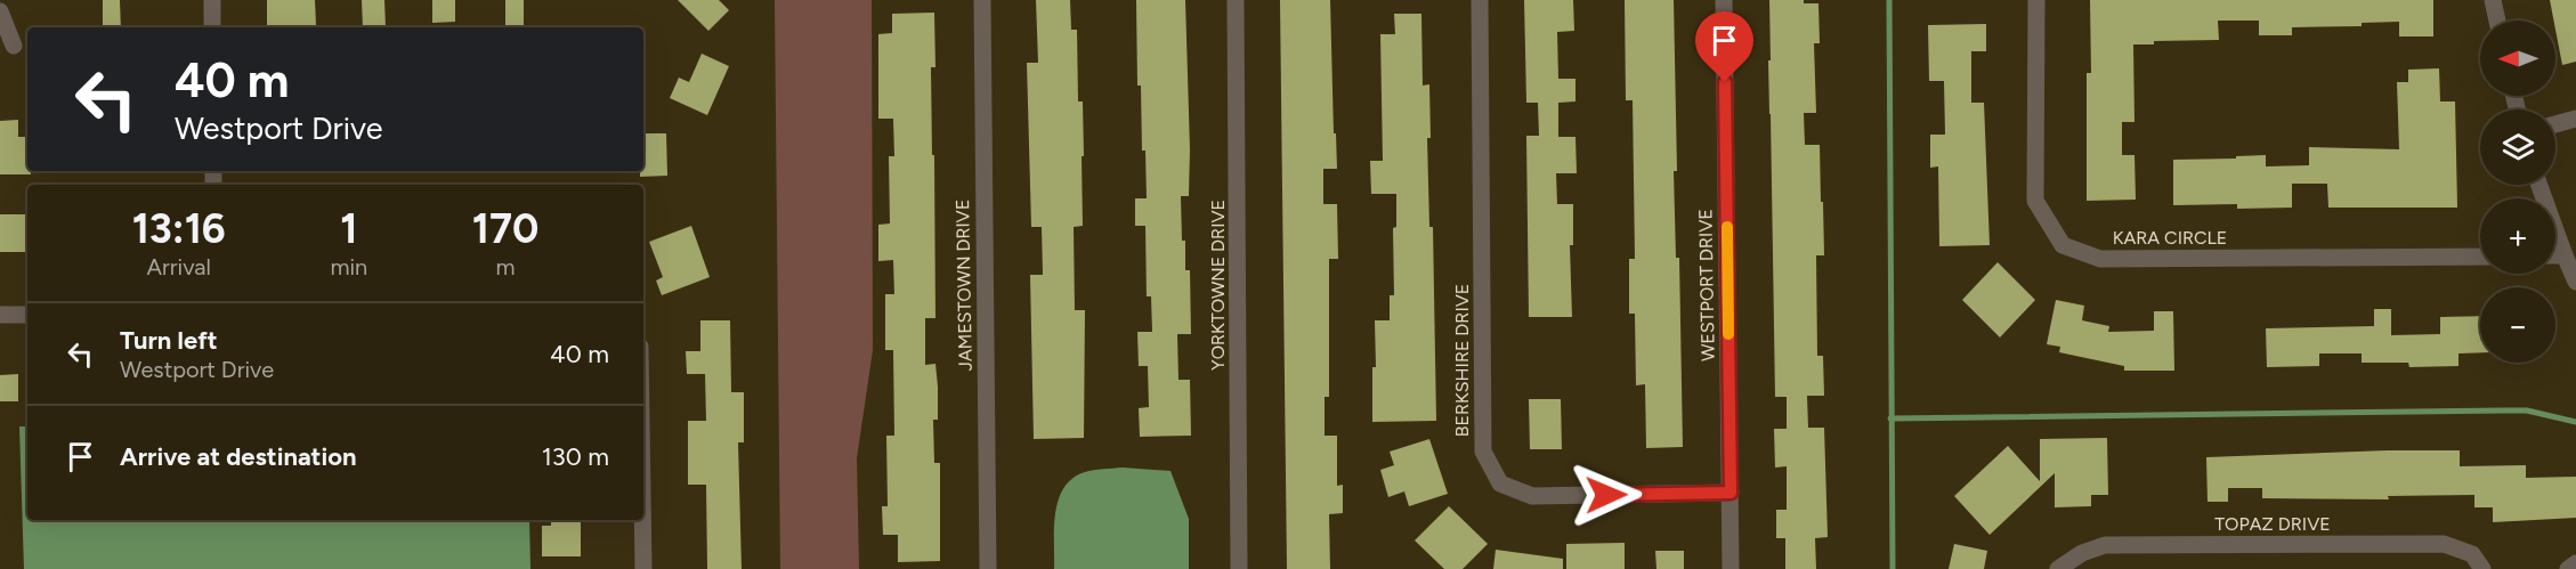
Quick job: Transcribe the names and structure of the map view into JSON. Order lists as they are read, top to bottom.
{
  "streets": {
    "street": [
      "KARA CIRCLE",
      "JAMESTOWN DRIVE",
      "YORKTOWNE DRIVE",
      "WESTPORT DRIVE",
      "BERKSHIRE DRIVE",
      "TOPAZ DRIVE"
    ]
  },
  "crossings": [
    ["WESTPORT DRIVE", "BERKSHIRE DRIVE"]
  ],
  "north": "left",
  "page": {
    "map_buttons": ["+", "−"],
    "turn": ["40 m", "Westport Drive"],
    "eta": [
      "13:16",
      "Arrival",
      "1",
      "min",
      "170",
      "m"
    ],
    "list": [
      {
        "name": "Turn left",
        "note": "Westport Drive",
        "value": "40 m"
      },
      {
        "name": "Arrive at destination",
        "value": "130 m"
      }
    ]
  }
}
